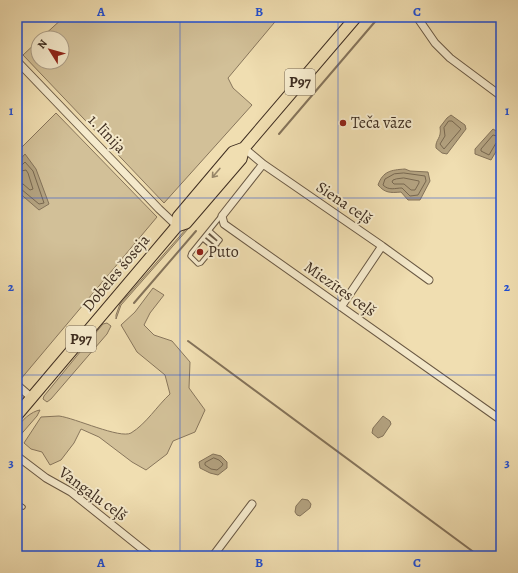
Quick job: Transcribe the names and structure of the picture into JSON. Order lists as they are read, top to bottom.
{
  "streets": {
    "main road": ["P97", "Dobeles šoseja"],
    "street": [
      "1. līnija",
      "Siena ceļš",
      "Miezītes ceļš",
      "Vangaļu ceļš"
    ]
  },
  "crossings": [
    ["1. līnija", "Dobeles šoseja"],
    ["Siena ceļš", "Dobeles šoseja"]
  ],
  "places": ["Teča vāze", "Puto"],
  "north": "top left",
  "grid": {
    "columns": ["A", "B", "C"],
    "rows": ["1", "2", "3"]
  }
}
